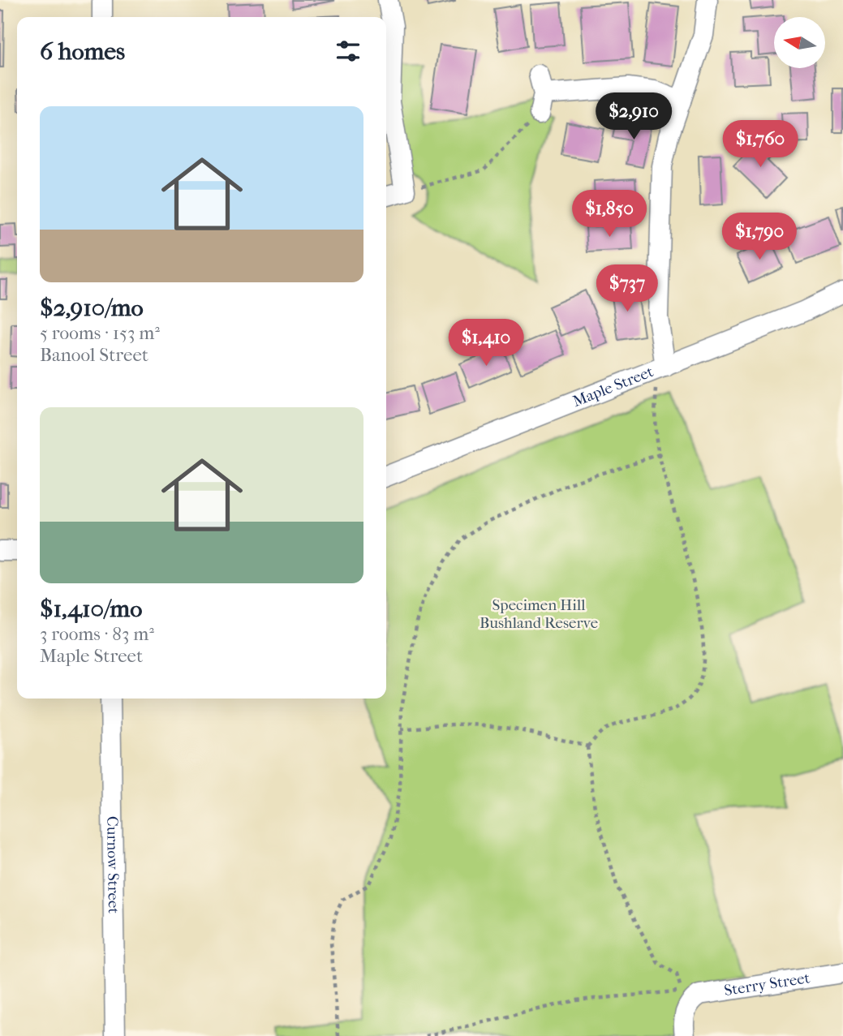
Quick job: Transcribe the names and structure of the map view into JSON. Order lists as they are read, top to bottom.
{
  "streets": {
    "street": ["Maple Street", "Curnow Street", "Sterry Street"]
  },
  "parks": ["Specimen Hill Bushland Reserve"],
  "north": "left",
  "page": {
    "heading": "6 homes",
    "list": [
      {
        "name": "$2,910/mo",
        "note": "5 rooms · 153 m² · Banool Street"
      },
      {
        "name": "$1,410/mo",
        "note": "3 rooms · 83 m² · Maple Street"
      }
    ],
    "price": [
      "$2,910",
      "$1,760",
      "$1,850",
      "$1,790",
      "$737",
      "$1,410"
    ]
  }
}
